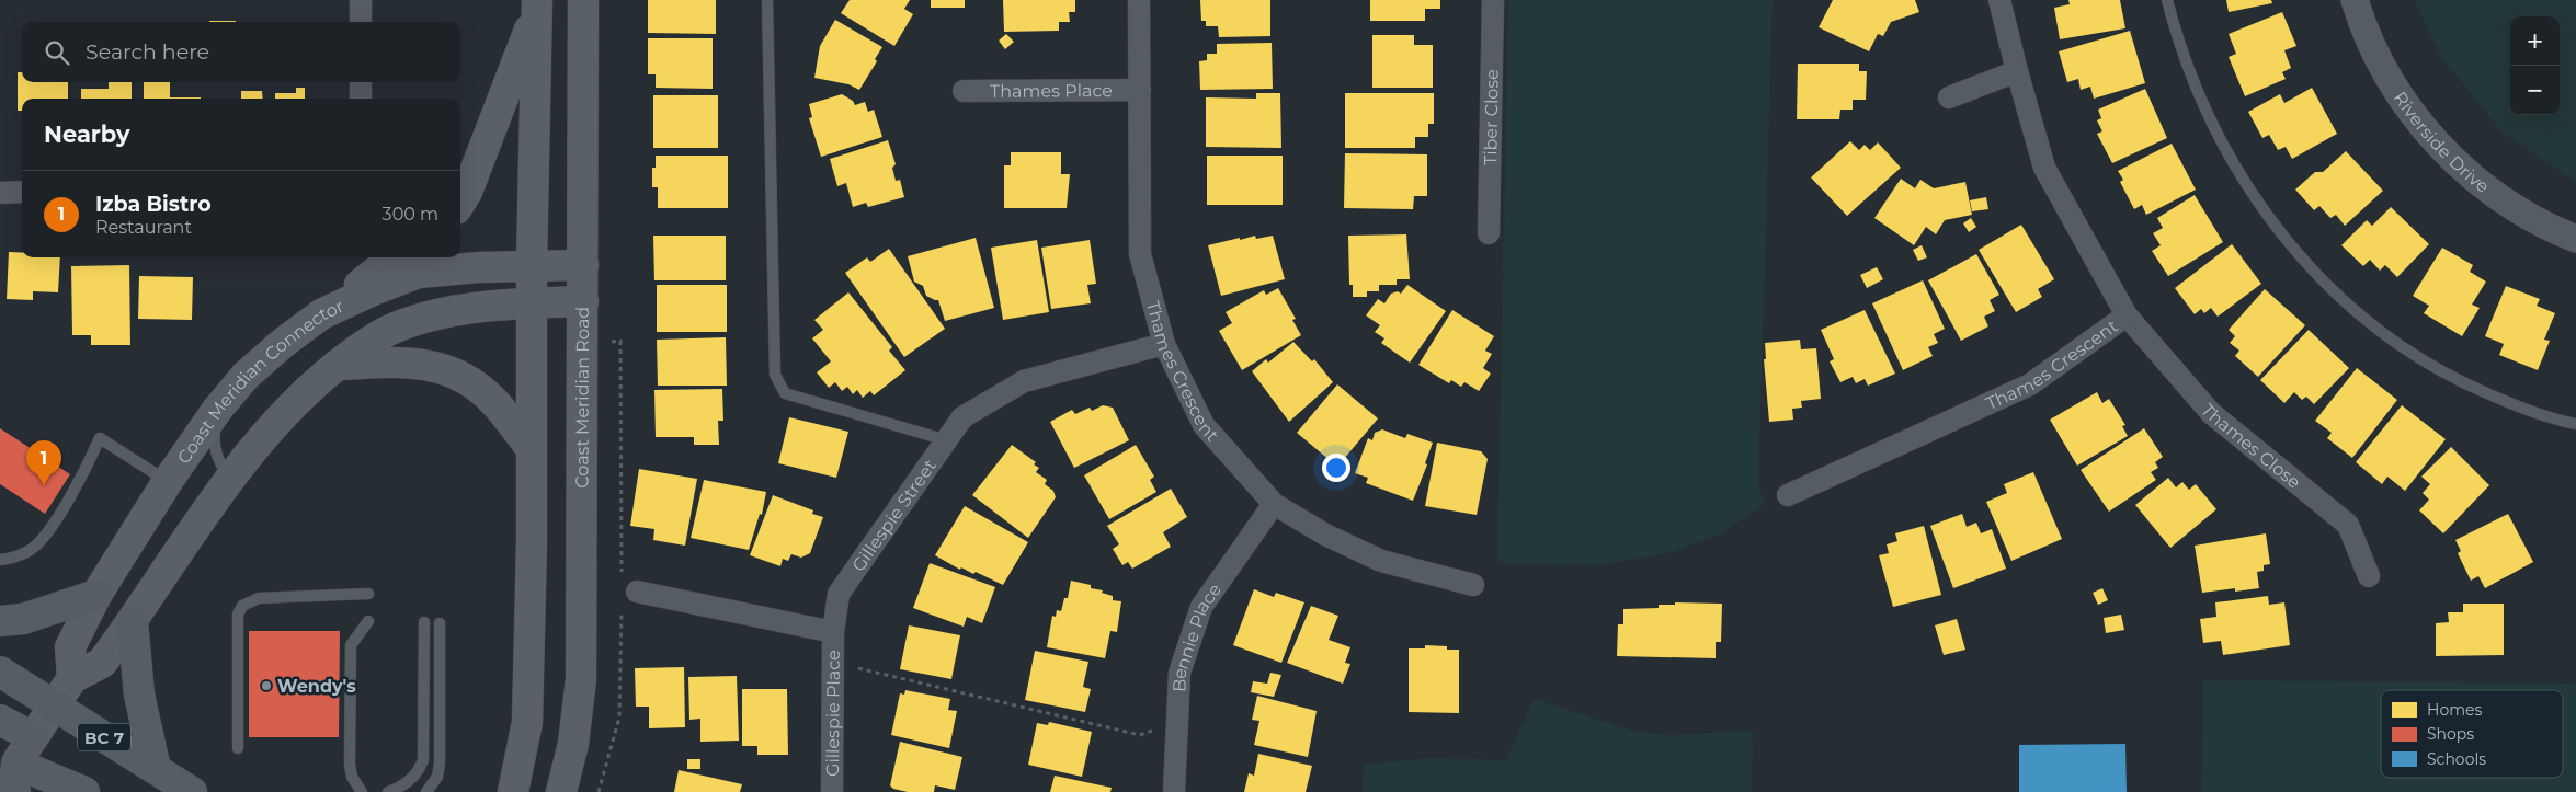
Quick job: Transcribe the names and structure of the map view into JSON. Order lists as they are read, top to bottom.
{
  "streets": {
    "main road": ["Coast Meridian Connector", "Coast Meridian Road", "BC 7"],
    "street": [
      "Thames Place",
      "Tiber Close",
      "Riverside Drive",
      "Thames Crescent",
      "Thames Close",
      "Gillespie Street",
      "Bennie Place",
      "Gillespie Place"
    ]
  },
  "crossings": [
    ["Thames Place", "Thames Crescent"],
    ["Thames Crescent", "Thames Close"],
    ["Thames Crescent", "Gillespie Street"],
    ["Thames Crescent", "Bennie Place"],
    ["Coast Meridian Connector", "Coast Meridian Road"],
    ["Coast Meridian Connector", "BC 7"],
    ["Gillespie Street", "Gillespie Place"]
  ],
  "places": ["Wendy's"],
  "legend": ["Homes", "Shops", "Schools"],
  "page": {
    "map_buttons": ["+", "−"],
    "search": "Search here",
    "heading": "Nearby",
    "list": [
      {
        "mark": "1",
        "name": "Izba Bistro",
        "note": "Restaurant",
        "value": "300 m"
      }
    ],
    "pins": "1"
  }
}
